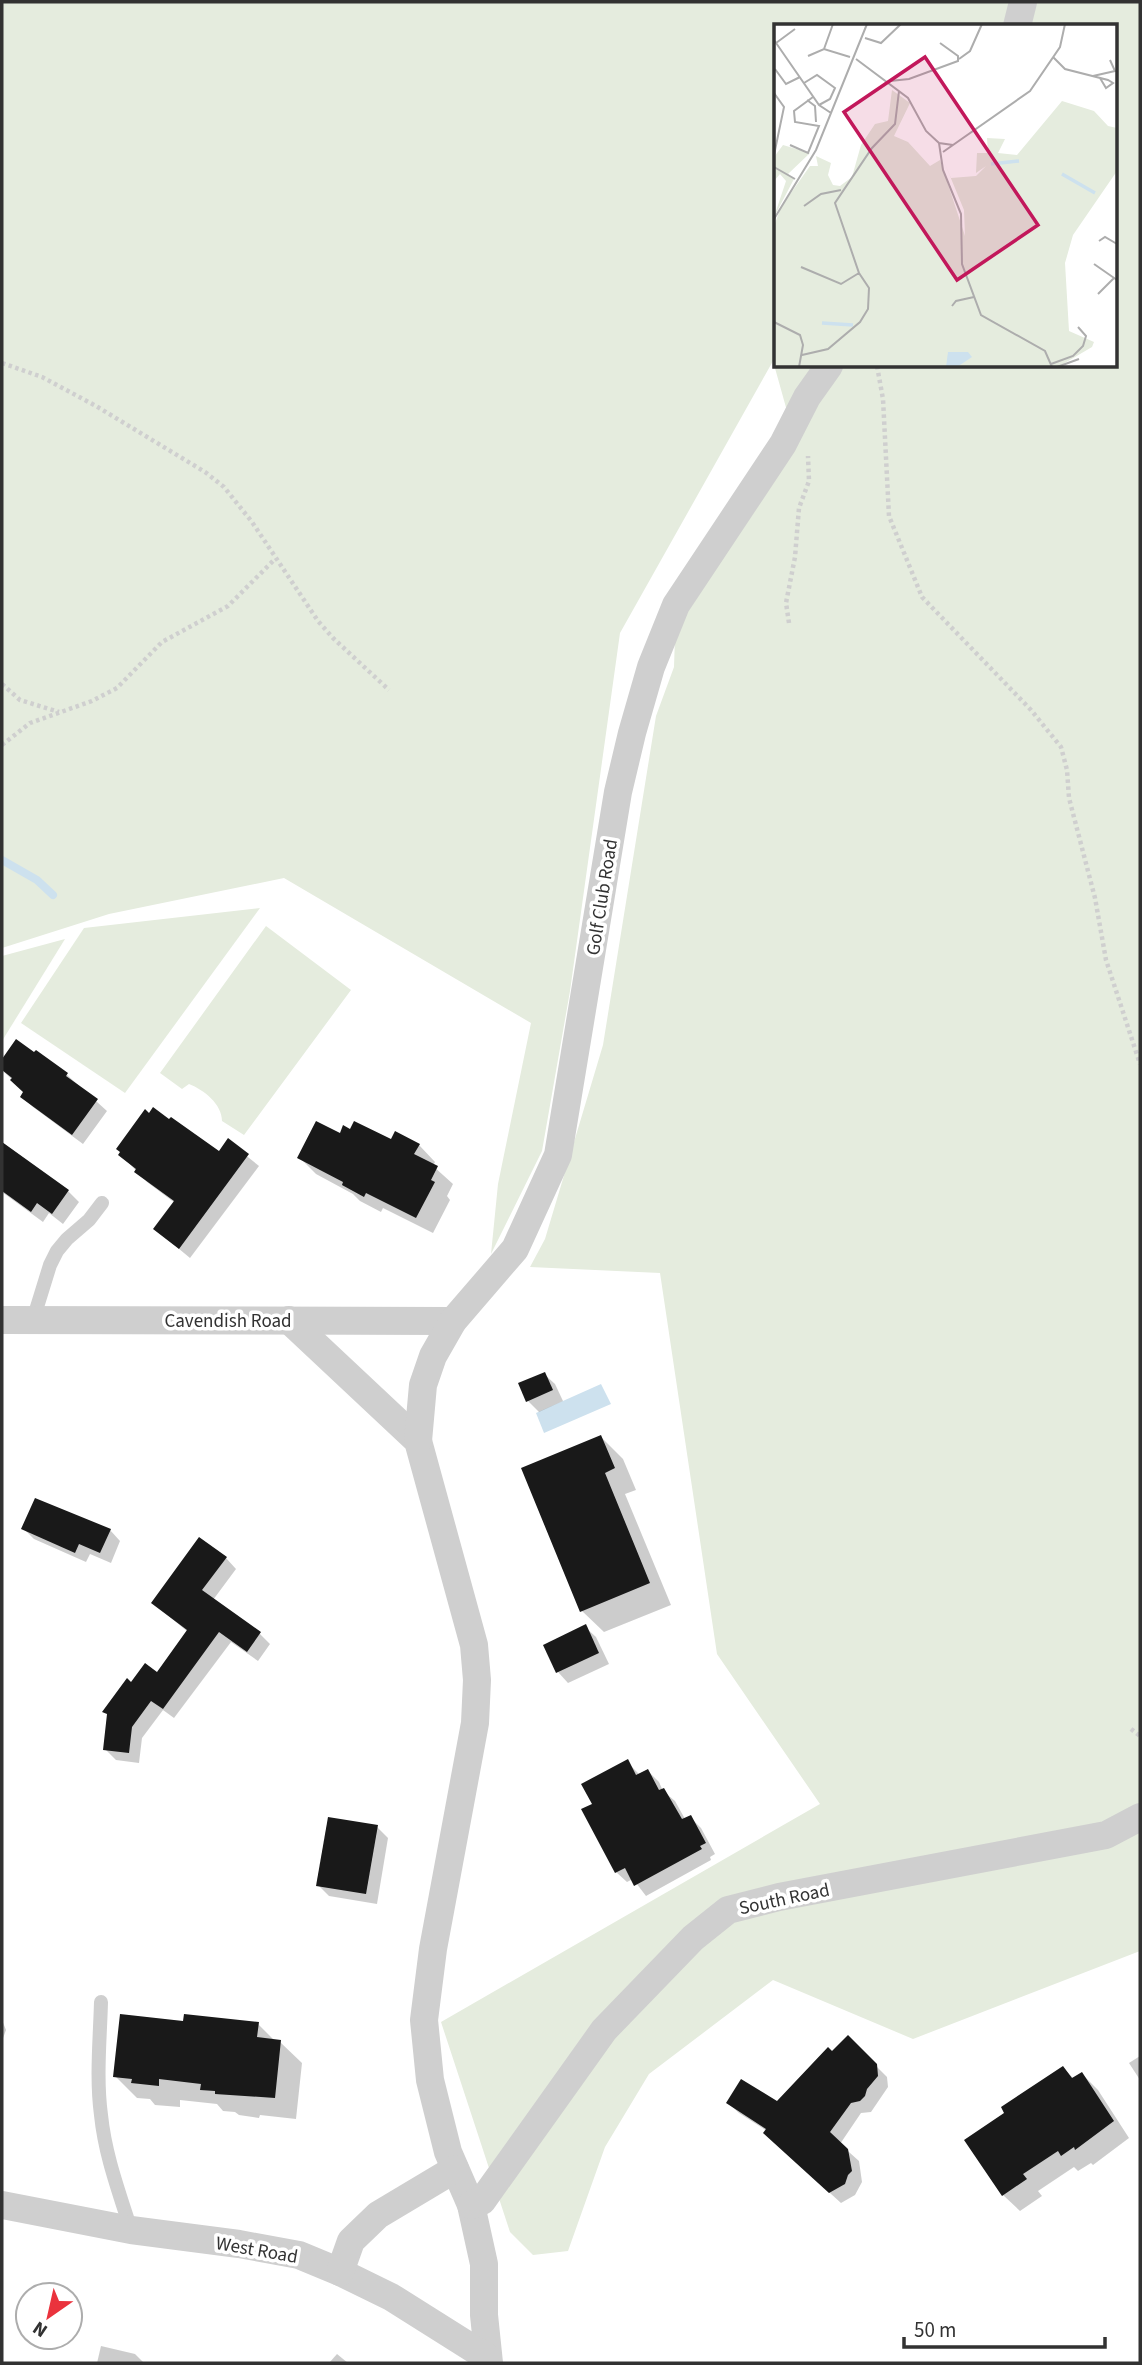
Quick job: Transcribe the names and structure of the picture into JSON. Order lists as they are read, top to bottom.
{
  "streets": {
    "street": [
      "Golf Club Road",
      "Cavendish Road",
      "South Road",
      "West Road"
    ]
  },
  "crossings": [
    ["Golf Club Road", "Cavendish Road"]
  ],
  "scale_bar": "50 m",
  "north": "bottom left"
}
